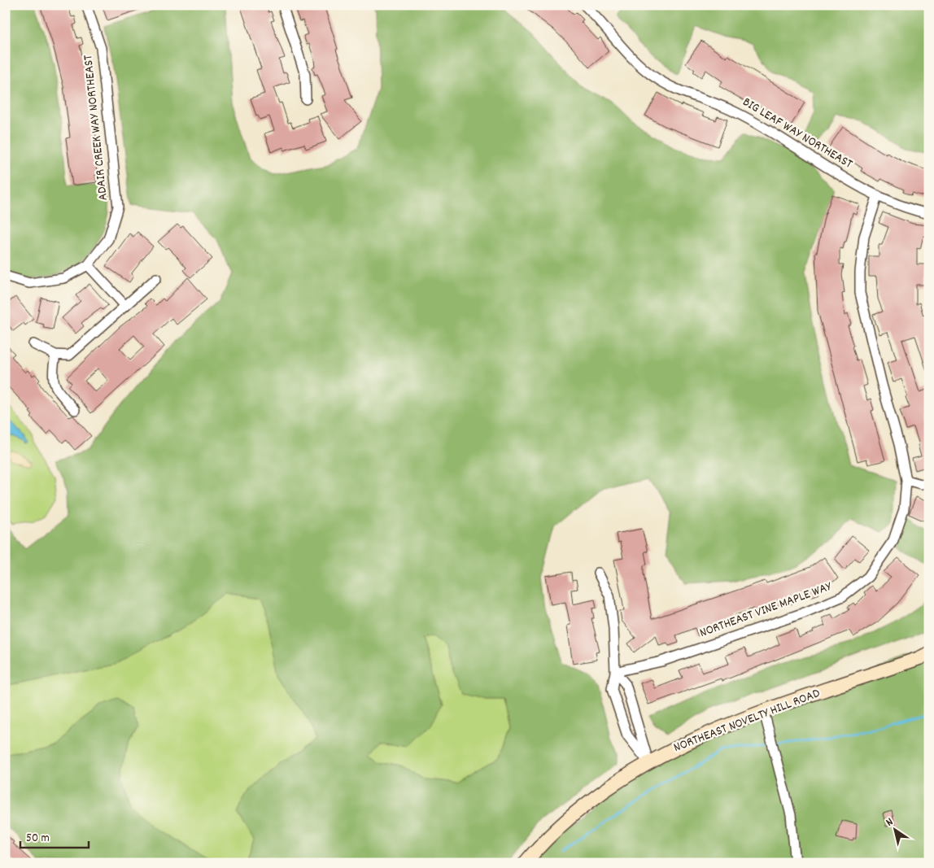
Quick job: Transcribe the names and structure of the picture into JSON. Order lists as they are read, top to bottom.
{
  "streets": {
    "main road": ["NORTHEAST NOVELTY HILL ROAD"],
    "street": ["ADAIR CREEK WAY NORTHEAST", "BIG LEAF WAY NORTHEAST", "NORTHEAST VINE MAPLE WAY"]
  },
  "crossings": [
    ["BIG LEAF WAY NORTHEAST", "NORTHEAST VINE MAPLE WAY"]
  ],
  "scale_bar": "50 m",
  "north": "top left"
}
